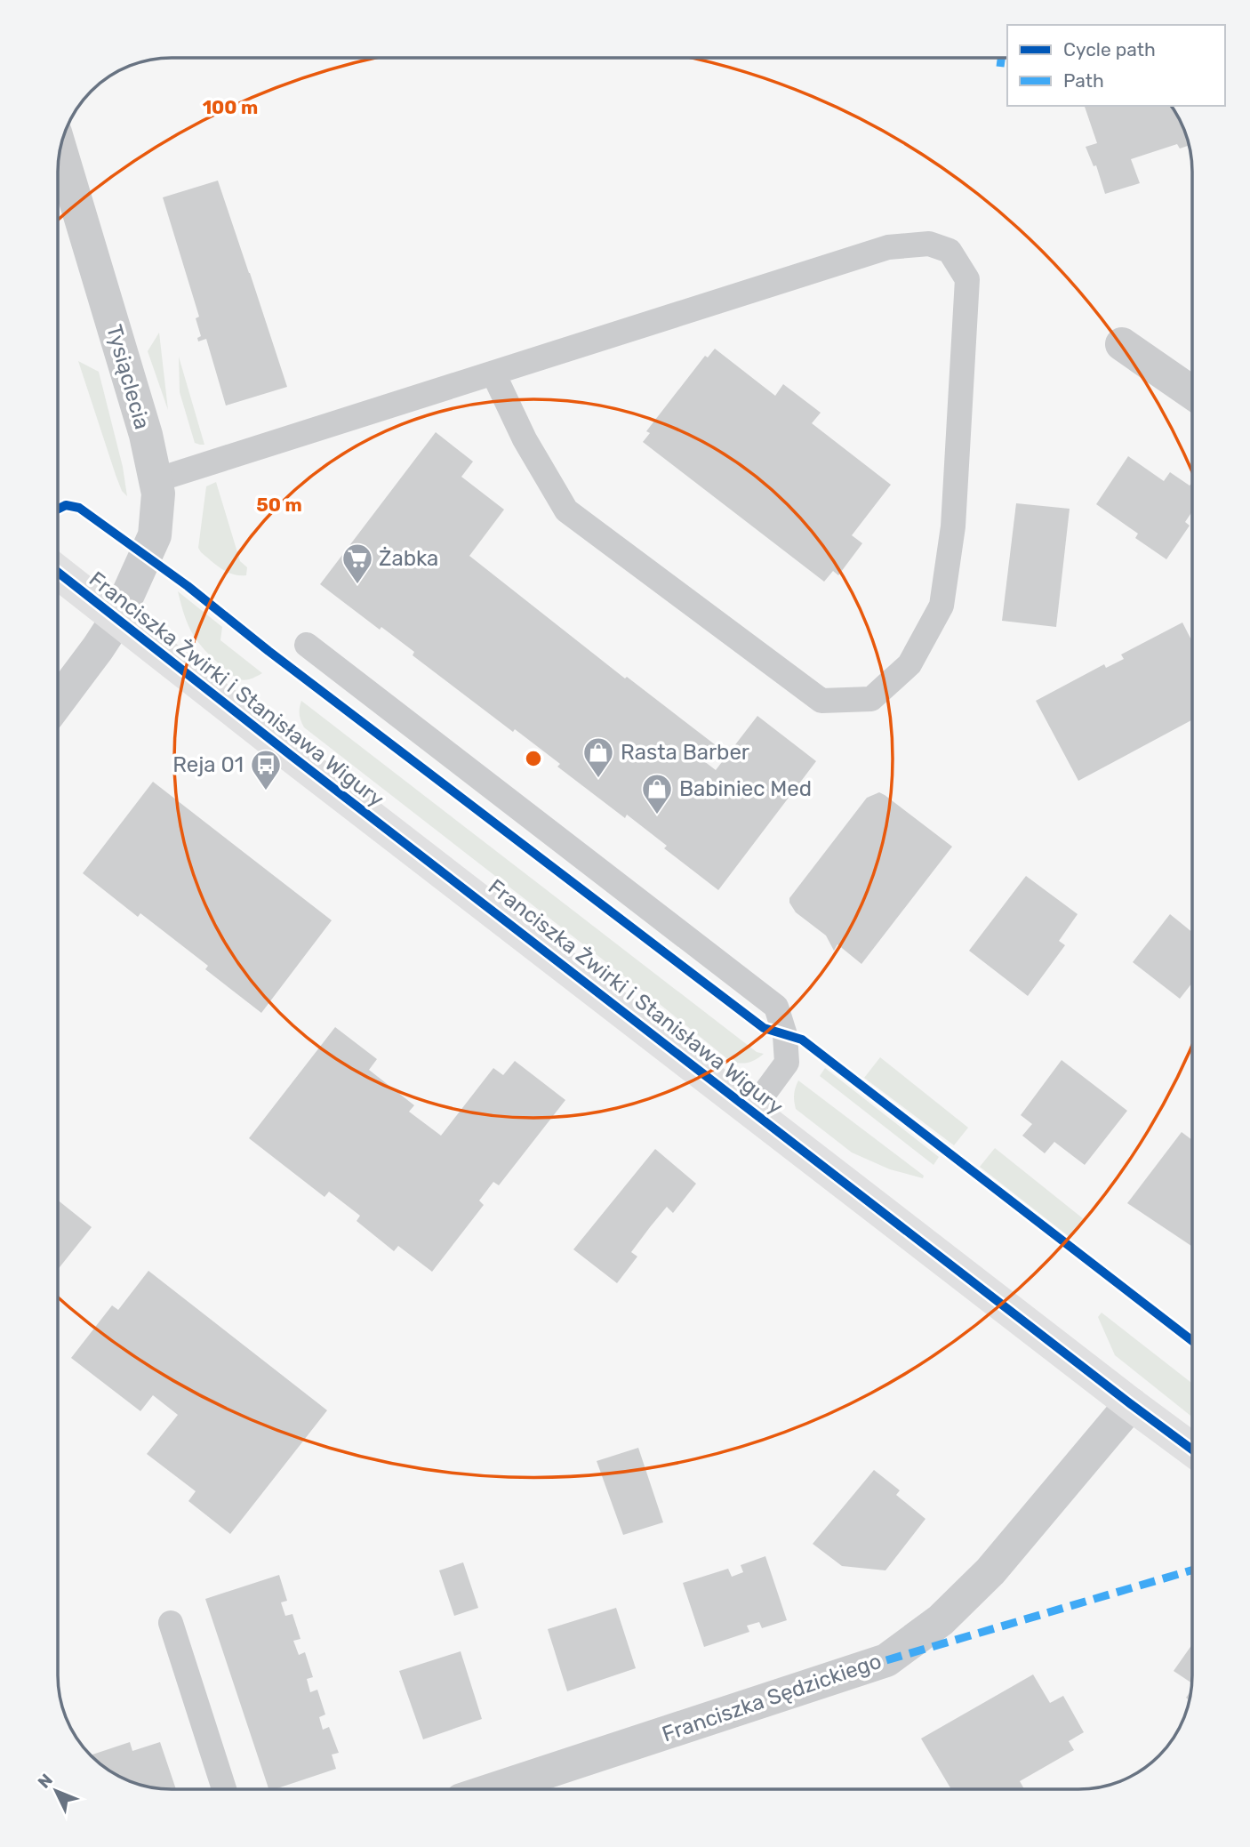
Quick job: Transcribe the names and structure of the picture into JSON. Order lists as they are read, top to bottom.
{
  "streets": {
    "street": ["Tysiąclecia", "Franciszka Żwirki i Stanisława Wigury", "Franciszka Sędzickiego"]
  },
  "crossings": [
    ["Tysiąclecia", "Franciszka Żwirki i Stanisława Wigury"],
    ["Franciszka Żwirki i Stanisława Wigury", "Franciszka Sędzickiego"]
  ],
  "places": {
    "supermarket": ["Żabka"],
    "shop": ["Rasta Barber", "Babiniec Med"],
    "bus stop": ["Reja 01"]
  },
  "legend": ["Cycle path", "Path"],
  "north": "top left",
  "rings": ["100 m", "50 m"]
}
